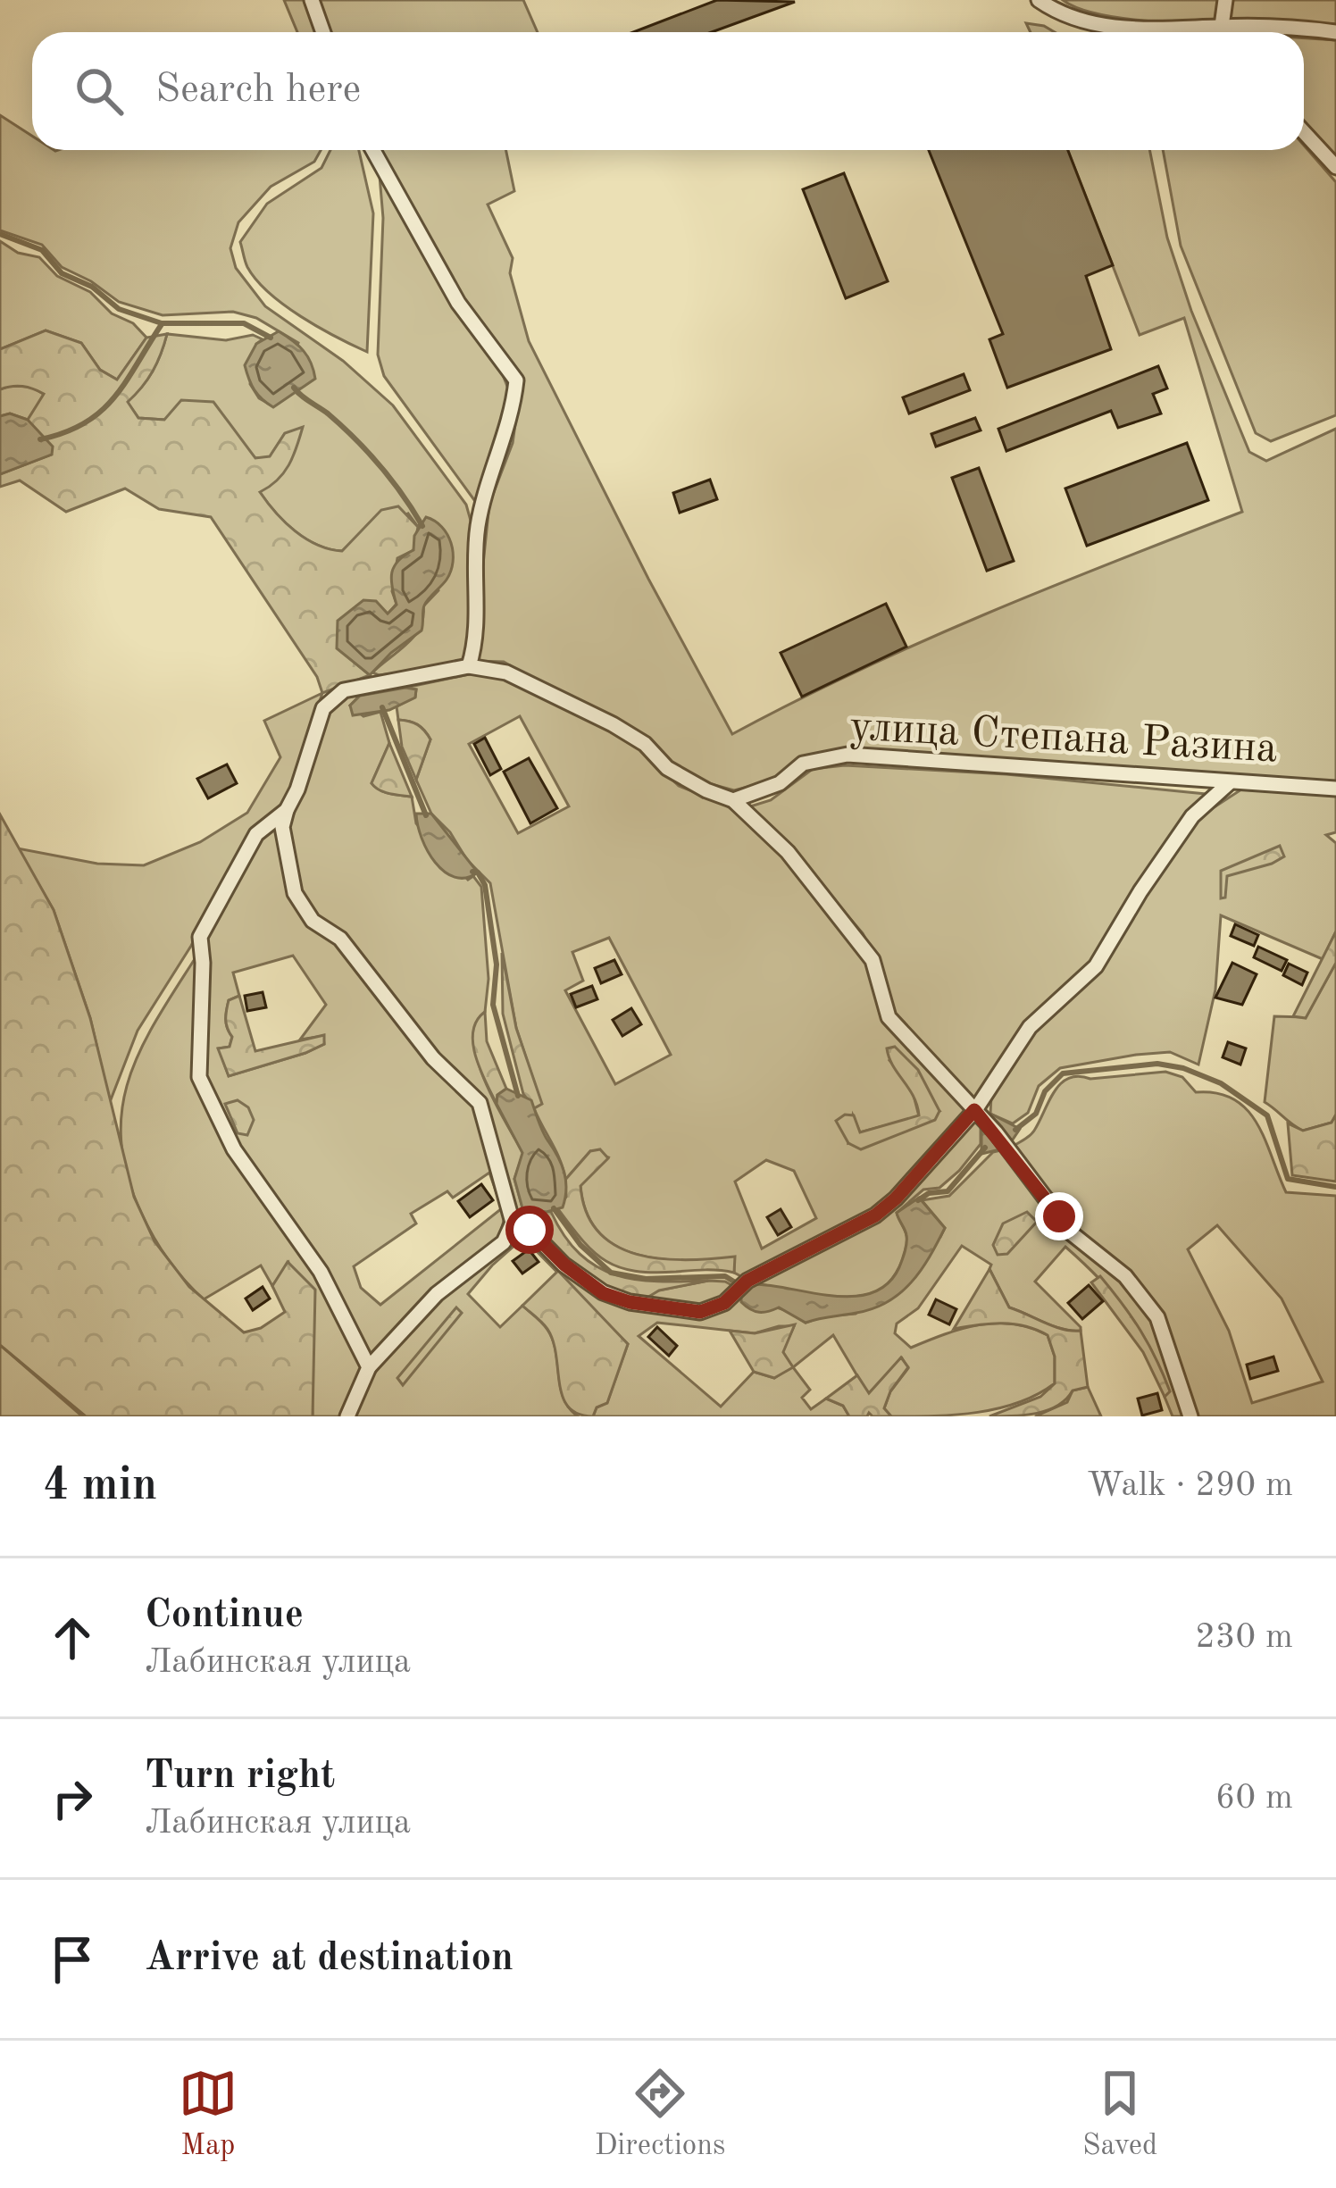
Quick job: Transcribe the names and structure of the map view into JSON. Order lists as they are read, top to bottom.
{
  "streets": {
    "street": ["улица Степана Разина"]
  },
  "page": {
    "search": "Search here",
    "heading": ["4 min", "Walk · 290 m"],
    "list": [
      ["Continue", "Лабинская улица", "230 m"],
      ["Turn right", "Лабинская улица", "60 m"],
      "Arrive at destination"
    ],
    "nav": ["Map", "Directions", "Saved"]
  }
}
